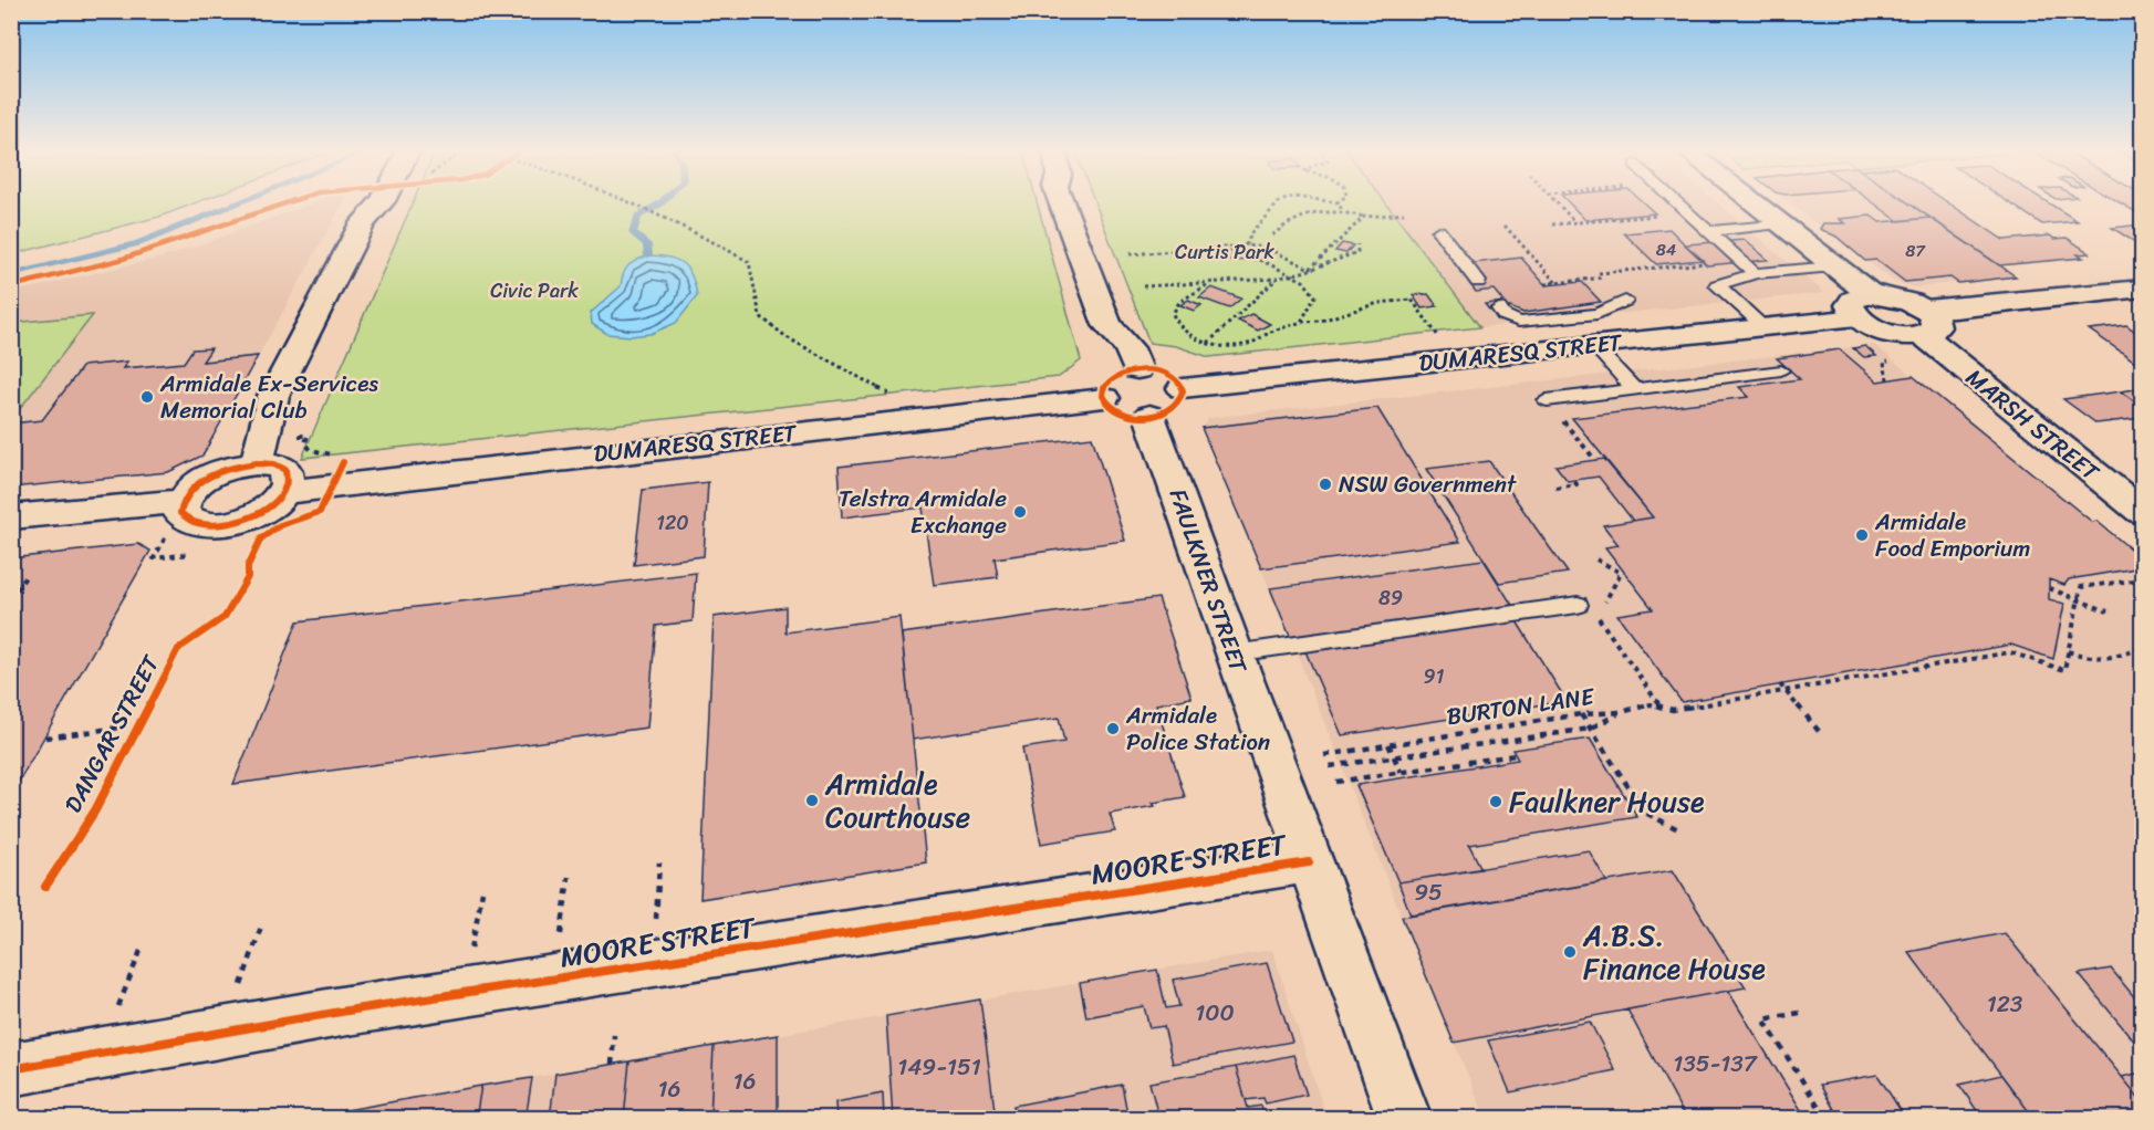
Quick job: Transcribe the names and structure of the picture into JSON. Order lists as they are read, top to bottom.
{
  "streets": {
    "street": [
      "DUMARESQ STREET",
      "MARSH STREET",
      "FAULKNER STREET",
      "MOORE STREET"
    ],
    "path": ["BURTON LANE"],
    "cycle path": ["DANGAR STREET"]
  },
  "crossings": [
    ["DUMARESQ STREET", "FAULKNER STREET"],
    ["FAULKNER STREET", "MOORE STREET"]
  ],
  "parks": ["Curtis Park", "Civic Park"],
  "places": [
    "Armidale Ex-Services Memorial Club",
    "NSW Government",
    "Telstra Armidale Exchange",
    "Armidale Food Emporium",
    "Armidale Police Station",
    "Armidale Courthouse",
    "Faulkner House",
    "A.B.S. Finance House"
  ],
  "house_numbers": [
    "84",
    "87",
    "120",
    "89",
    "91",
    "95",
    "123",
    "100",
    "135-137",
    "149-151",
    "16",
    "16"
  ]
}
